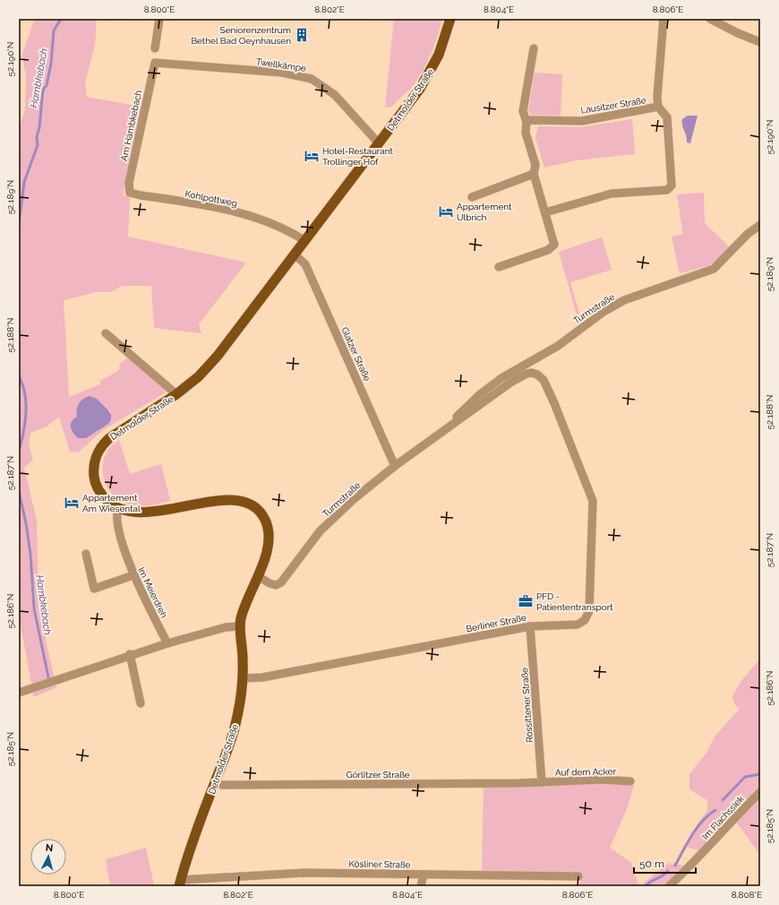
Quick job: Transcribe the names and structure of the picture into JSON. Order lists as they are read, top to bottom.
{
  "streets": {
    "main road": ["Detmolder Straße"],
    "street": [
      "Twellkämpe",
      "Lausitzer Straße",
      "Am Hambkebach",
      "Kohlpottweg",
      "Turmstraße",
      "Glatzer Straße",
      "Im Meierdreh",
      "Berliner Straße",
      "Rossittener Straße",
      "Auf dem Acker",
      "Görlitzer Straße",
      "Im Flachssiek",
      "Kösliner Straße"
    ]
  },
  "crossings": [
    ["Twellkämpe", "Detmolder Straße"],
    ["Twellkämpe", "Am Hambkebach"],
    ["Detmolder Straße", "Kohlpottweg"],
    ["Detmolder Straße", "Turmstraße"],
    ["Detmolder Straße", "Glatzer Straße"],
    ["Detmolder Straße", "Im Meierdreh"],
    ["Detmolder Straße", "Berliner Straße"],
    ["Detmolder Straße", "Görlitzer Straße"],
    ["Detmolder Straße", "Kösliner Straße"],
    ["Am Hambkebach", "Kohlpottweg"],
    ["Turmstraße", "Glatzer Straße"],
    ["Turmstraße", "Berliner Straße"],
    ["Berliner Straße", "Rossittener Straße"],
    ["Rossittener Straße", "Auf dem Acker"],
    ["Rossittener Straße", "Görlitzer Straße"],
    ["Auf dem Acker", "Görlitzer Straße"]
  ],
  "water": ["Hambkebach"],
  "places": {
    "building": ["Seniorenzentrum Bethel Bad Oeynhausen"],
    "hotel": ["Hotel-Restaurant Trollinger Hof", "Appartement Ulbrich", "Appartement Am Wiesental"],
    "office": ["PFD - Patiententransport"]
  },
  "scale_bar": "50 m",
  "north": "top",
  "coordinates": [
    "8.800°E",
    "8.802°E",
    "8.804°E",
    "8.806°E",
    "52.190°N",
    "52.189°N",
    "52.188°N",
    "52.187°N",
    "52.186°N",
    "52.185°N",
    "8.808°E"
  ]
}
